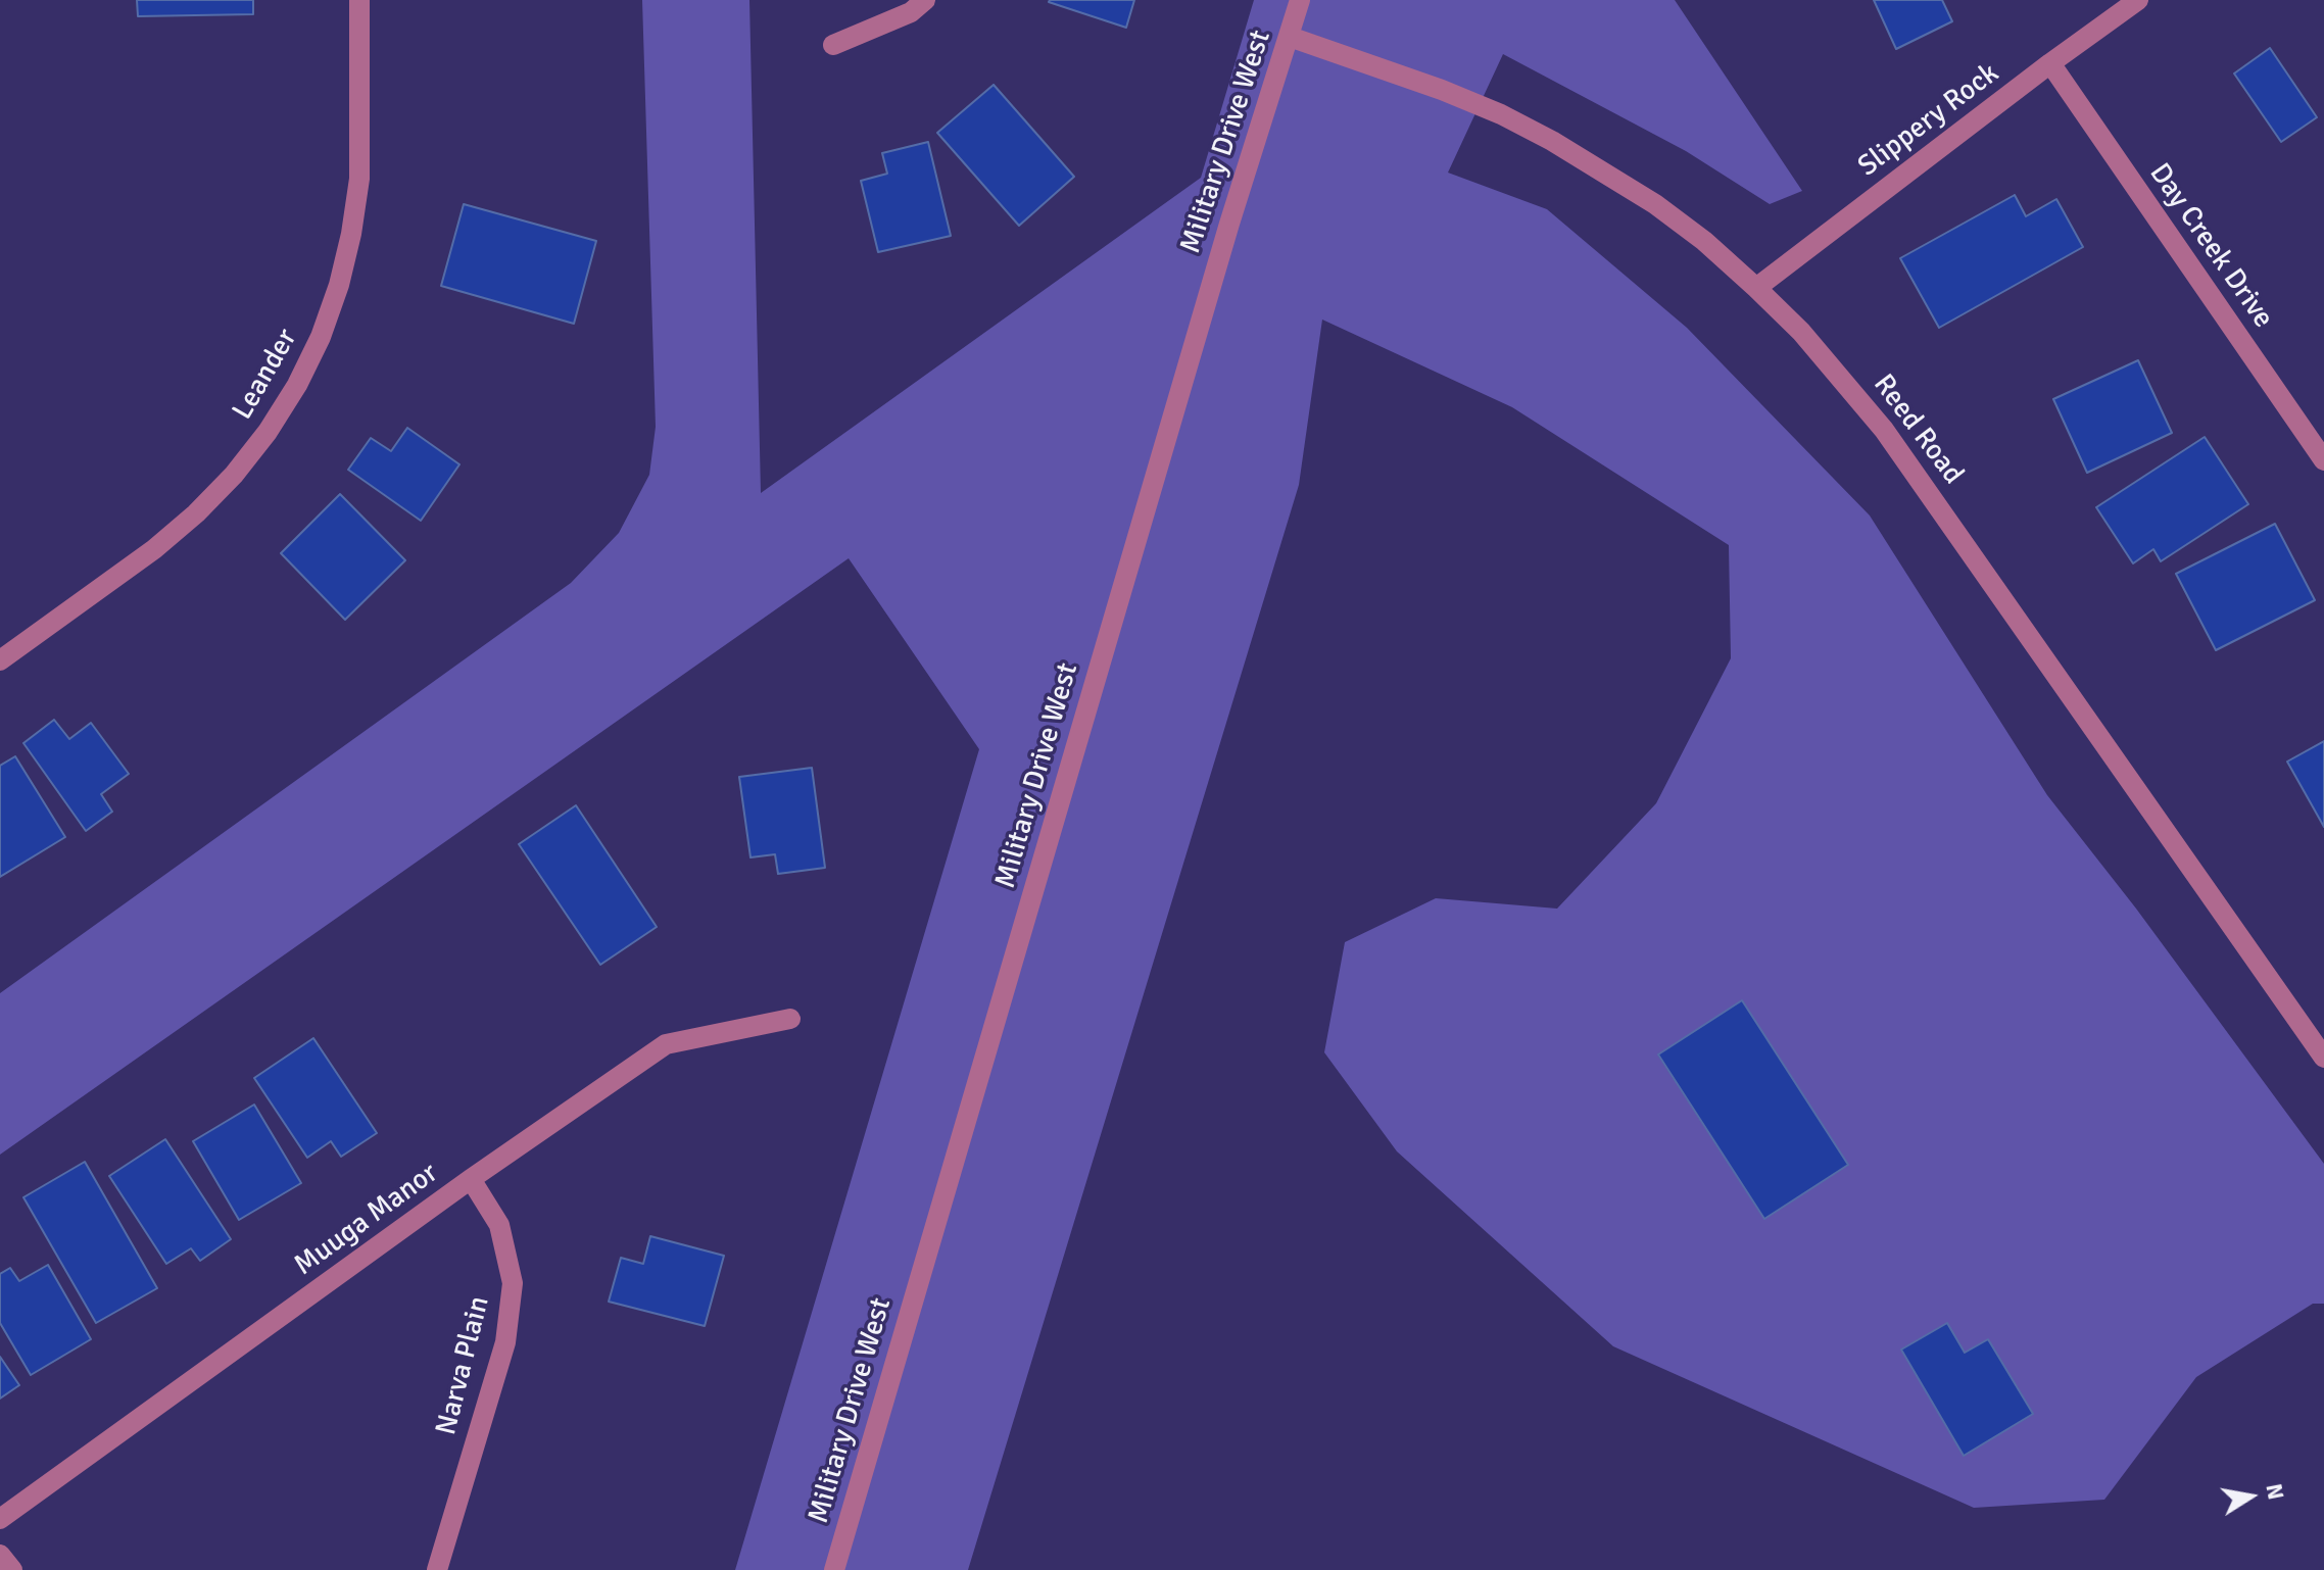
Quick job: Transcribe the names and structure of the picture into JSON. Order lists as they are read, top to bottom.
{
  "streets": {
    "street": [
      "Slippery Rock",
      "Military Drive West",
      "Day Creek Drive",
      "Leander",
      "Reed Road",
      "Muuga Manor",
      "Narva Plain"
    ]
  },
  "crossings": [
    ["Slippery Rock", "Day Creek Drive"],
    ["Slippery Rock", "Reed Road"],
    ["Military Drive West", "Reed Road"],
    ["Muuga Manor", "Narva Plain"]
  ],
  "north": "right"
}
